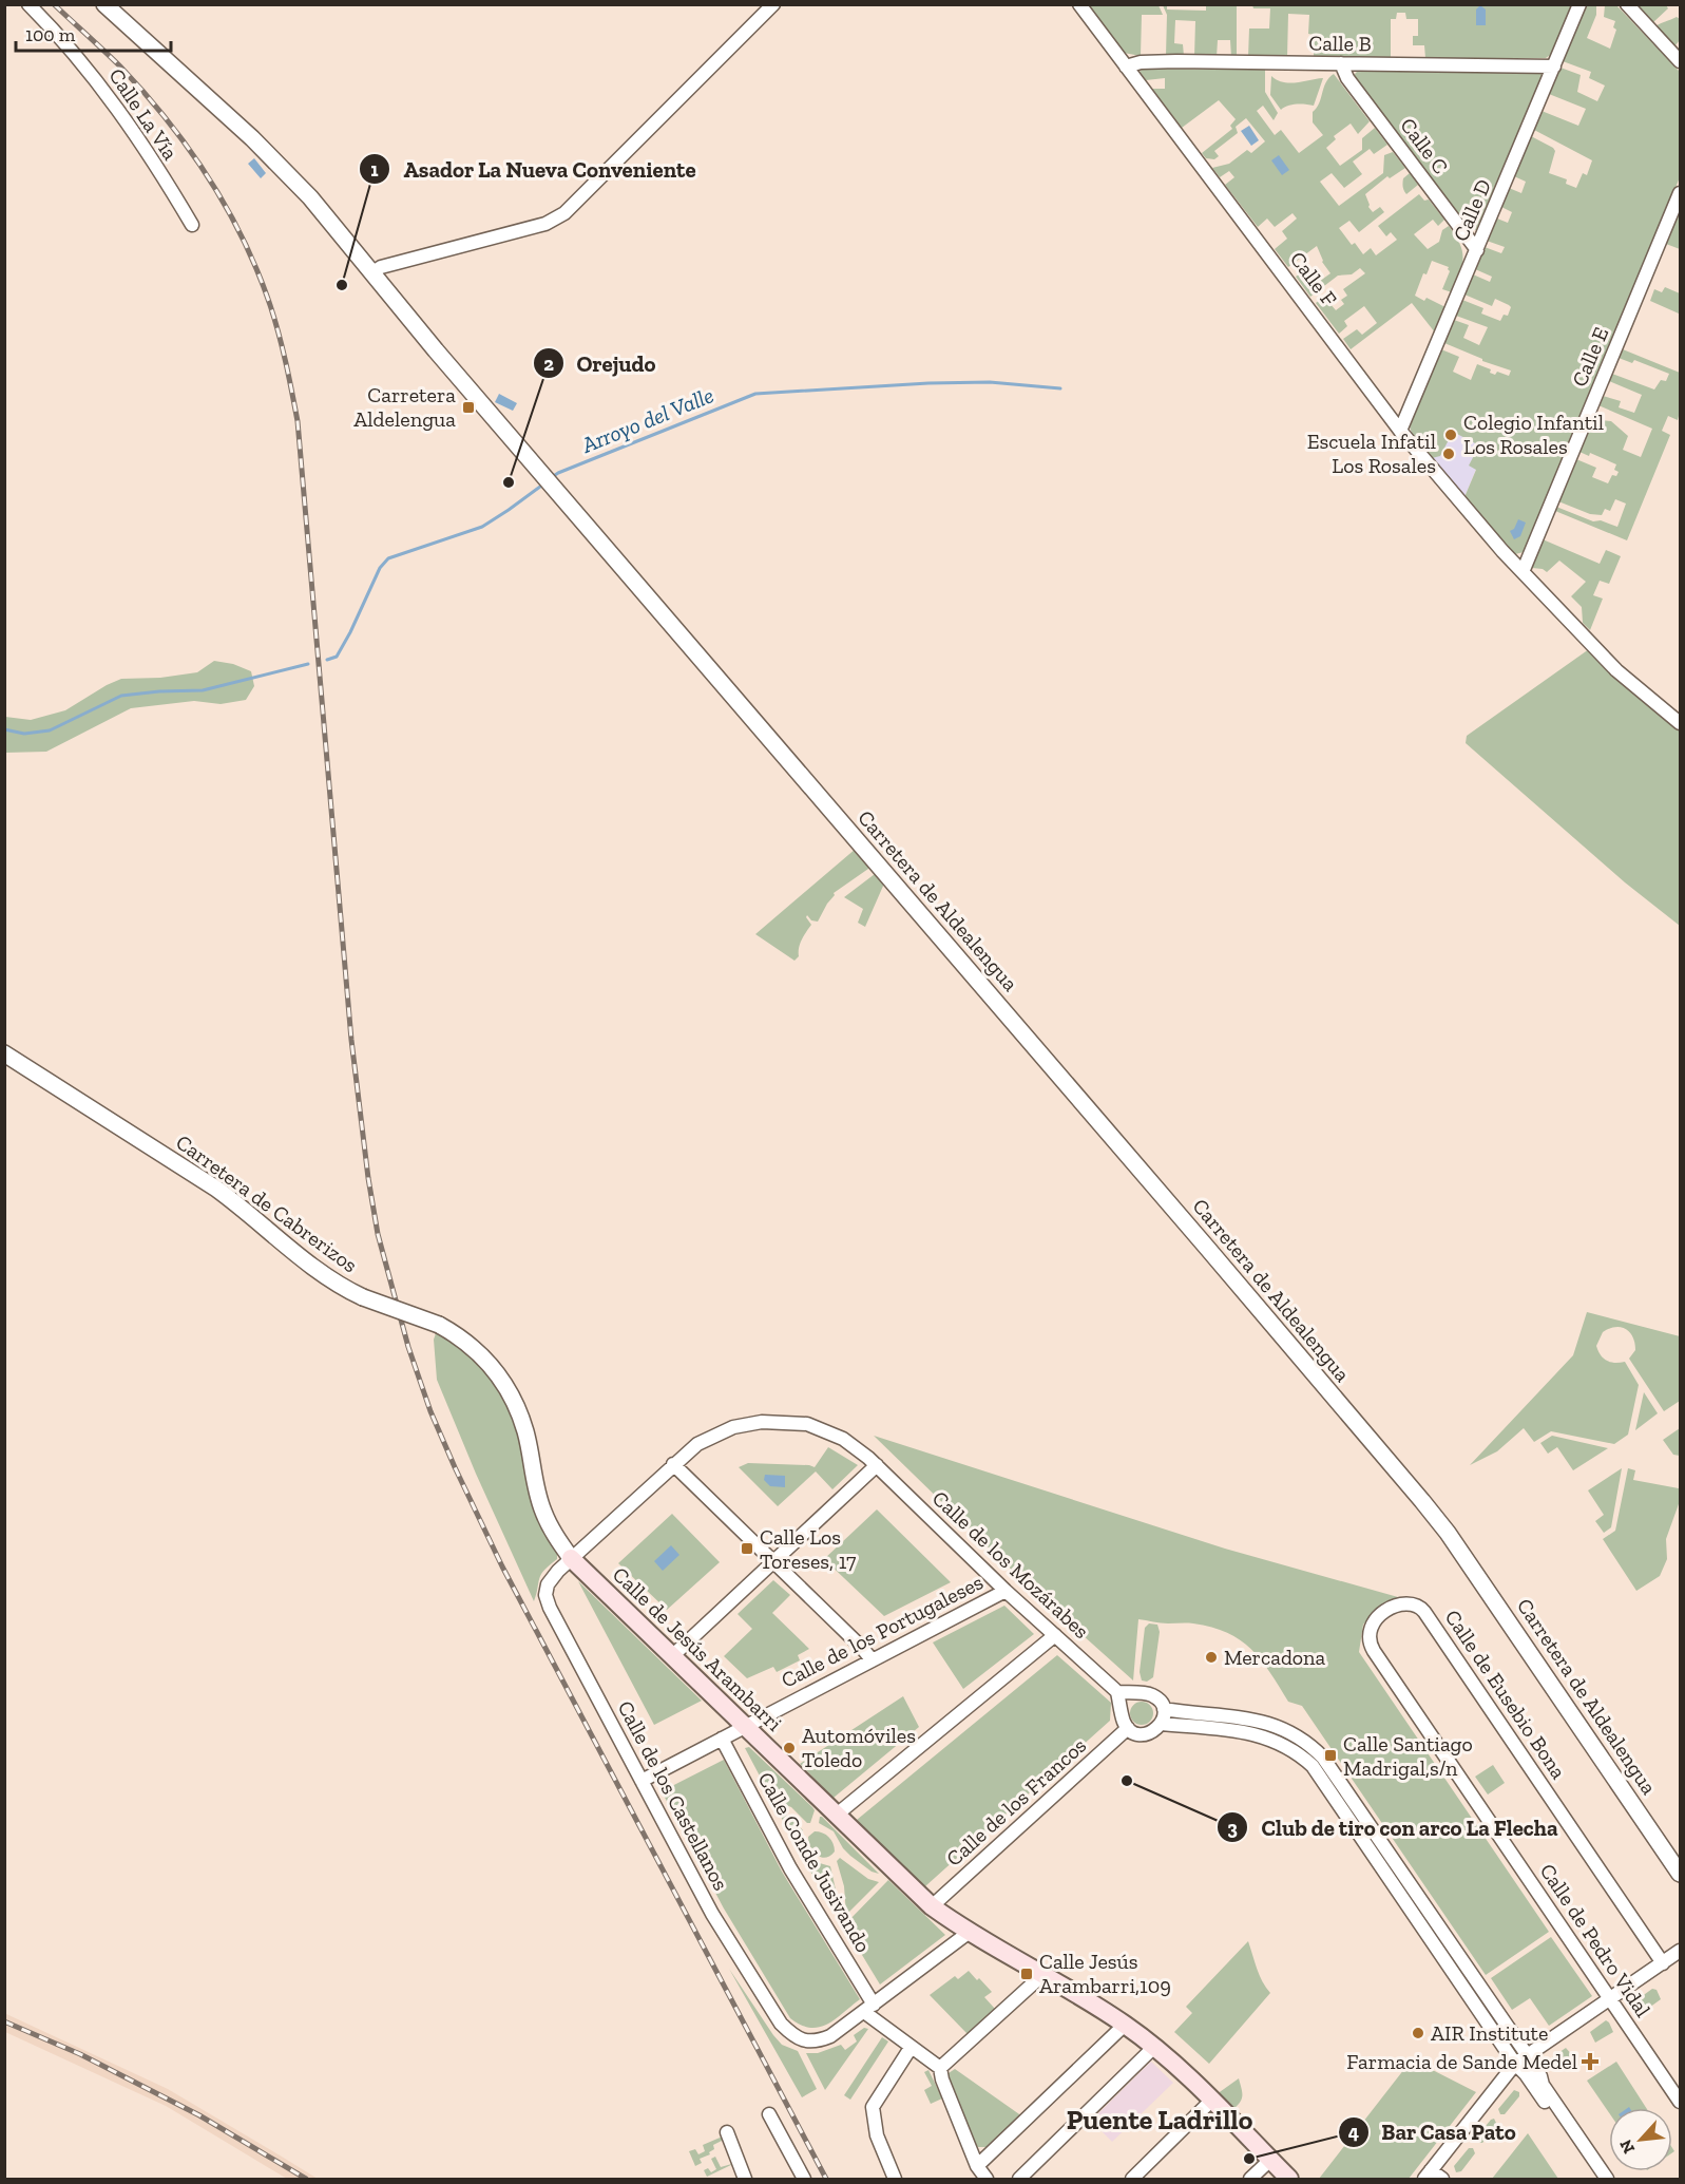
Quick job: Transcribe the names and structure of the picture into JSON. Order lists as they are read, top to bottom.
{
  "streets": {
    "main road": ["Calle de Jesús Arambarri"],
    "street": [
      "Calle B",
      "Calle La Vía",
      "Calle C",
      "Calle D",
      "Calle F",
      "Calle E",
      "Carretera de Aldealengua",
      "Carretera de Cabrerizos",
      "Calle de los Mozárabes",
      "Calle de los Portugaleses",
      "Calle de Eusebio Bona",
      "Calle de los Castellanos",
      "Calle de los Francos",
      "Calle Conde Jusivando",
      "Calle de Pedro Vidal"
    ]
  },
  "crossings": [
    ["Calle B", "Calle C"],
    ["Calle B", "Calle D"],
    ["Calle B", "Calle F"],
    ["Calle C", "Calle D"],
    ["Calle D", "Calle F"],
    ["Calle F", "Calle E"],
    ["Carretera de Cabrerizos", "Calle de los Mozárabes"],
    ["Carretera de Cabrerizos", "Calle de Jesús Arambarri"],
    ["Carretera de Cabrerizos", "Calle de los Castellanos"],
    ["Calle de los Mozárabes", "Calle de los Portugaleses"],
    ["Calle de los Mozárabes", "Calle de Jesús Arambarri"],
    ["Calle de los Mozárabes", "Calle de los Castellanos"],
    ["Calle de los Portugaleses", "Calle de Jesús Arambarri"],
    ["Calle de los Portugaleses", "Calle de los Castellanos"],
    ["Calle de los Portugaleses", "Calle Conde Jusivando"],
    ["Calle de Jesús Arambarri", "Calle de los Castellanos"],
    ["Calle de Jesús Arambarri", "Calle de los Francos"],
    ["Calle de Eusebio Bona", "Calle de Pedro Vidal"],
    ["Calle de los Castellanos", "Calle Conde Jusivando"]
  ],
  "districts": ["Puente Ladrillo"],
  "water": ["Arroyo del Valle"],
  "places": {
    "other": [
      "Asador La Nueva Conveniente",
      "Colegio Infantil Los Rosales",
      "Escuela Infatil Los Rosales",
      "Orejudo",
      "Mercadona",
      "Automóviles Toledo",
      "Club de tiro con arco La Flecha",
      "AIR Institute",
      "Bar Casa Pato"
    ],
    "transit": [
      "Carretera Aldelengua",
      "Calle Los Toreses, 17",
      "Calle Santiago Madrigal,s/n",
      "Calle Jesús Arambarri,109"
    ],
    "health": ["Farmacia de Sande Medel"]
  },
  "scale_bar": "100 m",
  "north": "bottom left"
}
